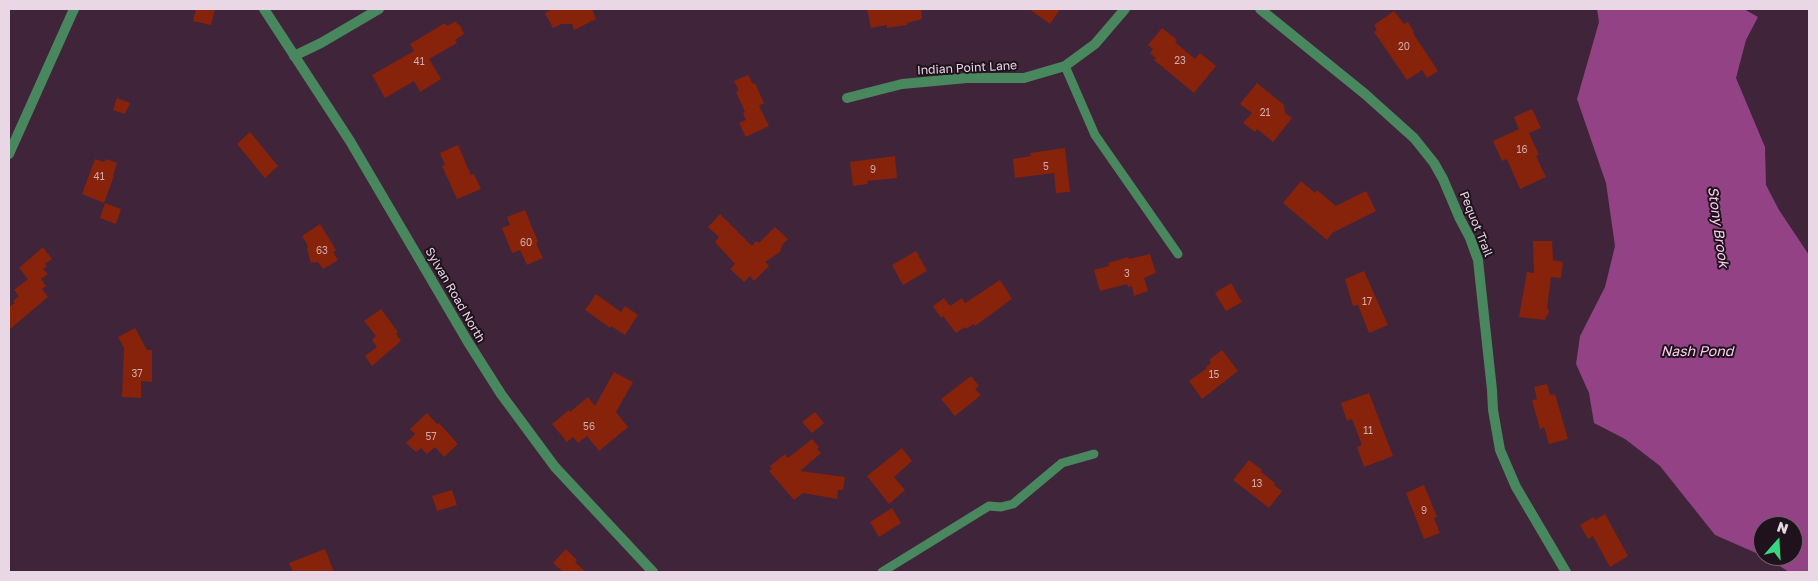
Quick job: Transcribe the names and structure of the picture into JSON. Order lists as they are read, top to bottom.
{
  "streets": {
    "street": ["Indian Point Lane", "Pequot Trail", "Sylvan Road North"]
  },
  "water": ["Stony Brook", "Nash Pond"],
  "house_numbers": [
    "20",
    "23",
    "41",
    "21",
    "16",
    "5",
    "9",
    "41",
    "60",
    "63",
    "3",
    "17",
    "37",
    "15",
    "56",
    "11",
    "57",
    "13",
    "9"
  ],
  "north": "top"
}
